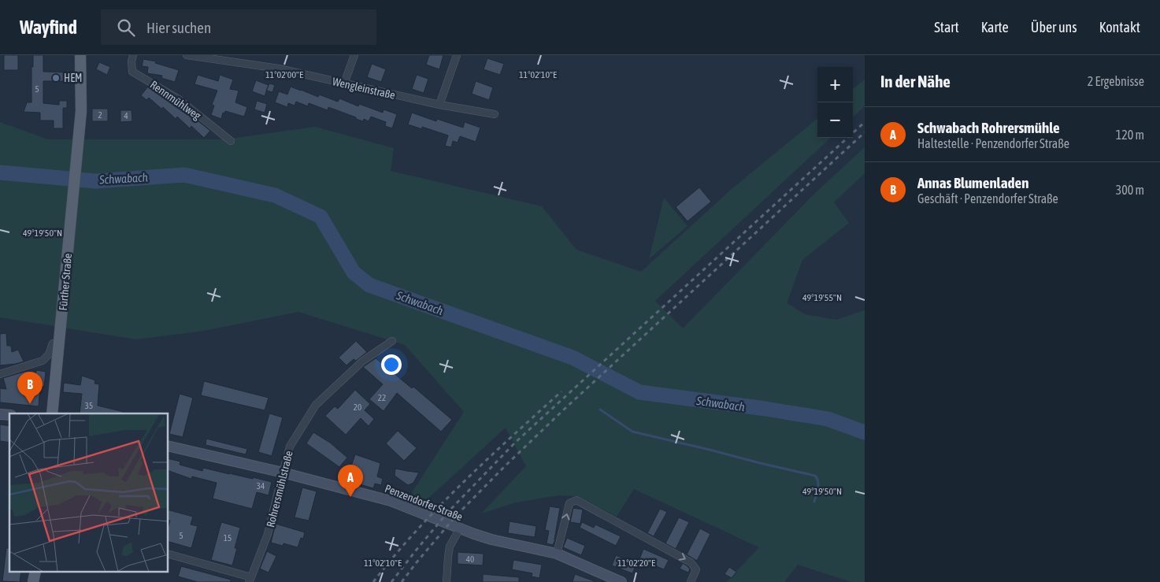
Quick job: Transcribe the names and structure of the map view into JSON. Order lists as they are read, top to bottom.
{
  "streets": {
    "main road": ["Fürther Straße", "Penzendorfer Straße"],
    "street": ["Wengleinstraße", "Rennmühlweg", "Rohrersmühlstraße"]
  },
  "crossings": [
    ["Rohrersmühlstraße", "Penzendorfer Straße"]
  ],
  "water": ["Schwabach"],
  "places": ["HEM"],
  "house_numbers": [
    "5",
    "2",
    "4",
    "22",
    "35",
    "20",
    "34",
    "5",
    "15",
    "40"
  ],
  "page": {
    "header": "Wayfind",
    "search": "Hier suchen",
    "nav": [
      "Start",
      "Karte",
      "Über uns",
      "Kontakt"
    ],
    "heading": ["In der Nähe", "2 Ergebnisse"],
    "map_buttons": ["+", "−"],
    "list": [
      {
        "mark": "A",
        "name": "Schwabach Rohrersmühle",
        "note": "Haltestelle · Penzendorfer Straße",
        "value": "120 m"
      },
      {
        "mark": "B",
        "name": "Annas Blumenladen",
        "note": "Geschäft · Penzendorfer Straße",
        "value": "300 m"
      }
    ],
    "pins": ["B", "A"]
  },
  "coordinates": [
    "11°02'00\"E",
    "11°02'10\"E",
    "49°19'50\"N",
    "49°19'55\"N",
    "11°02'20\"E"
  ]
}
